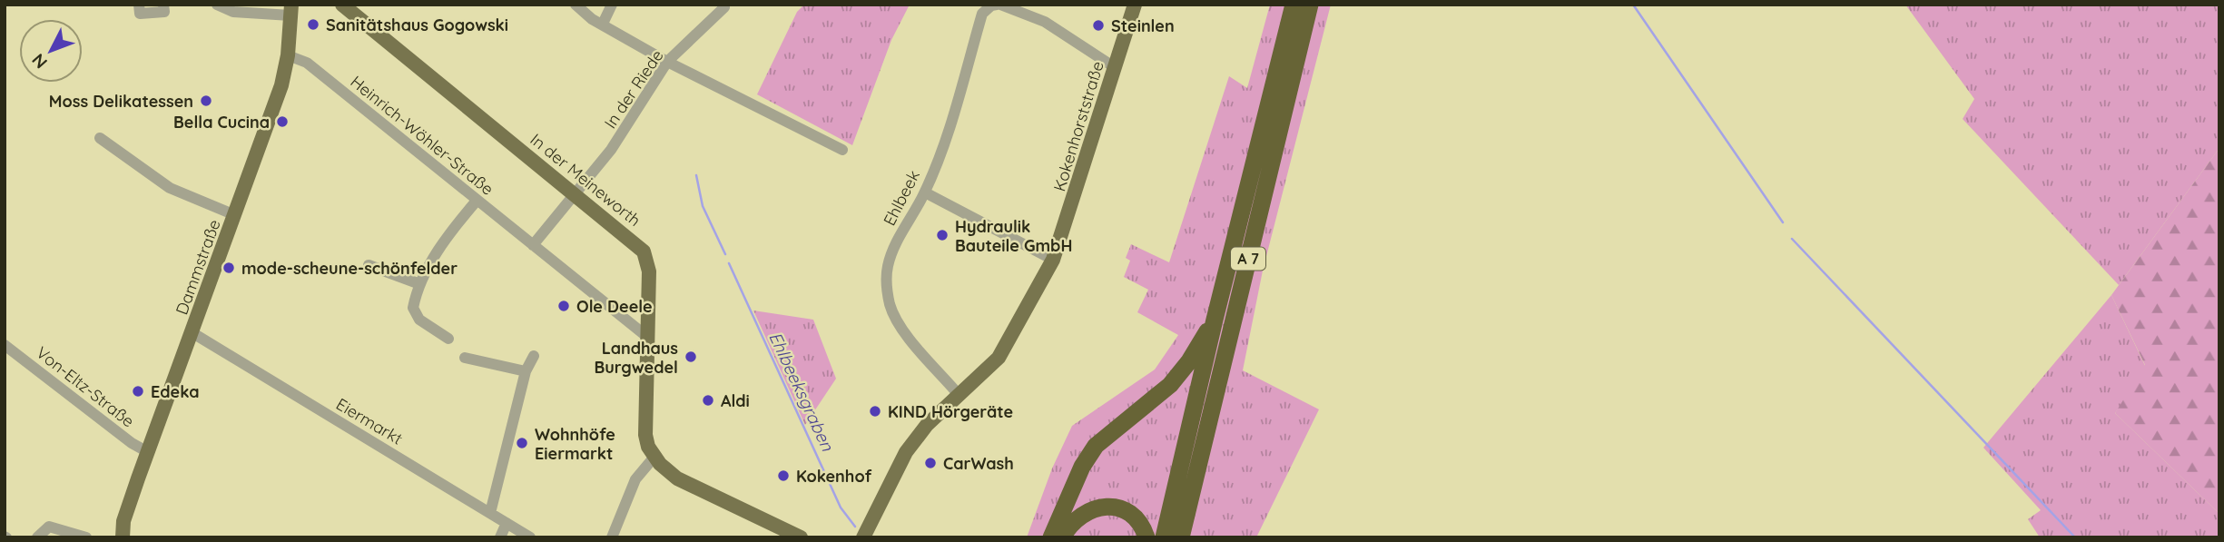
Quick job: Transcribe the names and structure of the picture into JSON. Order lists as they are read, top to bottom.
{
  "streets": {
    "highway": ["A 7"],
    "main road": ["Kokenhorststraße", "In der Meineworth", "Dammstraße"],
    "street": [
      "In der Riede",
      "Heinrich-Wöhler-Straße",
      "Ehlbeek",
      "Von-Eltz-Straße",
      "Eiermarkt"
    ]
  },
  "crossings": [
    ["In der Riede", "In der Meineworth"],
    ["Kokenhorststraße", "Ehlbeek"],
    ["Heinrich-Wöhler-Straße", "In der Meineworth"],
    ["Heinrich-Wöhler-Straße", "Dammstraße"],
    ["Dammstraße", "Von-Eltz-Straße"],
    ["Dammstraße", "Eiermarkt"]
  ],
  "water": ["Ehlbeeksgraben"],
  "places": [
    "Sanitätshaus Gogowski",
    "Steinlen",
    "Moss Delikatessen",
    "Bella Cucina",
    "Hydraulik Bauteile GmbH",
    "mode-scheune-schönfelder",
    "Ole Deele",
    "Landhaus Burgwedel",
    "Edeka",
    "Aldi",
    "KIND Hörgeräte",
    "Wohnhöfe Eiermarkt",
    "CarWash",
    "Kokenhof"
  ],
  "north": "bottom left"
}
